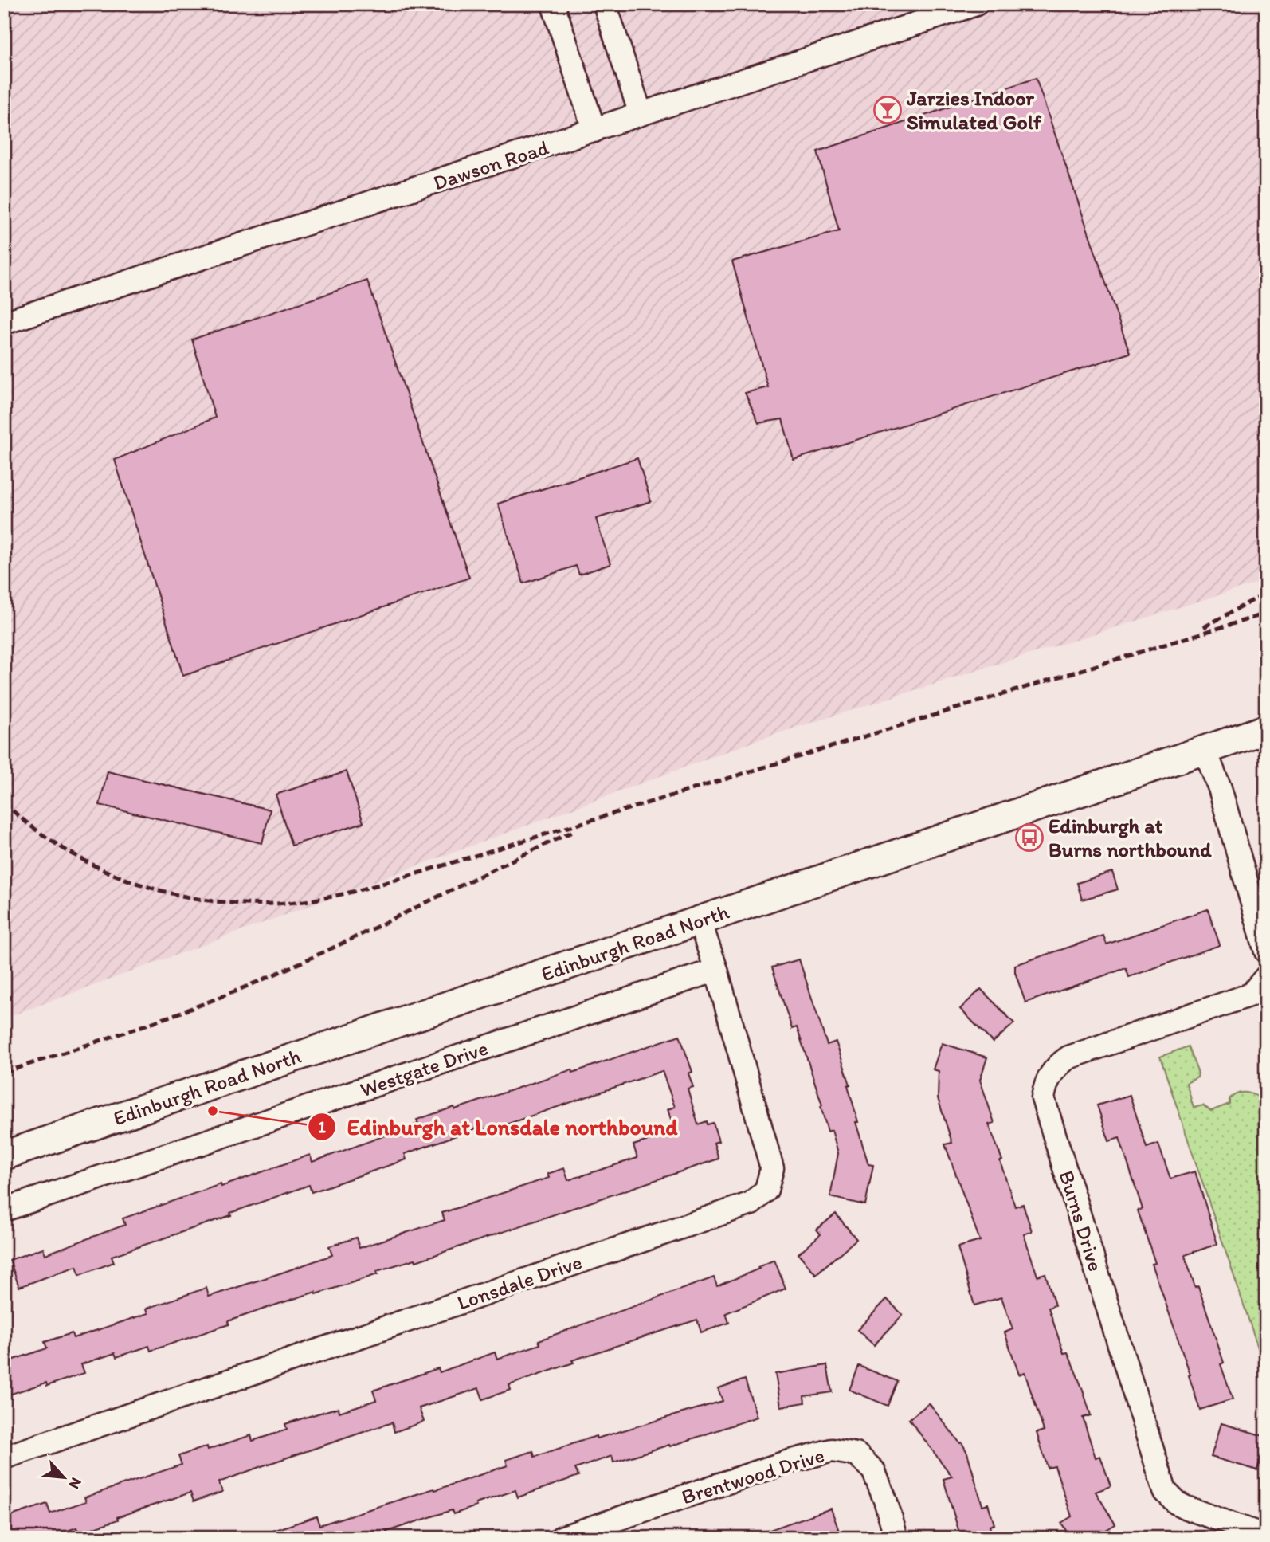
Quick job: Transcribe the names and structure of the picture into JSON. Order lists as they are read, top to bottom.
{
  "streets": {
    "main road": ["Edinburgh Road North"],
    "street": [
      "Dawson Road",
      "Westgate Drive",
      "Burns Drive",
      "Lonsdale Drive",
      "Brentwood Drive"
    ]
  },
  "crossings": [
    ["Edinburgh Road North", "Lonsdale Drive"],
    ["Westgate Drive", "Lonsdale Drive"]
  ],
  "places": {
    "bar": ["Jarzies Indoor Simulated Golf"],
    "bus stop": ["Edinburgh at Burns northbound"],
    "other": ["Edinburgh at Lonsdale northbound"]
  },
  "north": "bottom right"
}
